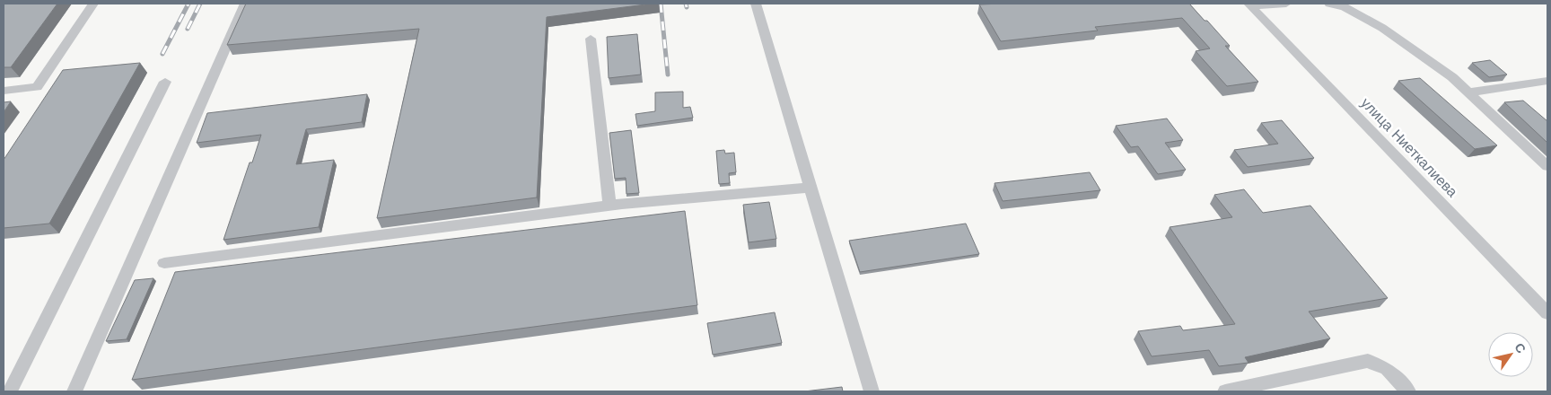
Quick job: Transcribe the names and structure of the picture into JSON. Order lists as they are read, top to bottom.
{
  "streets": {
    "street": ["улица Ниеткалиева"]
  },
  "north": "top right"
}
